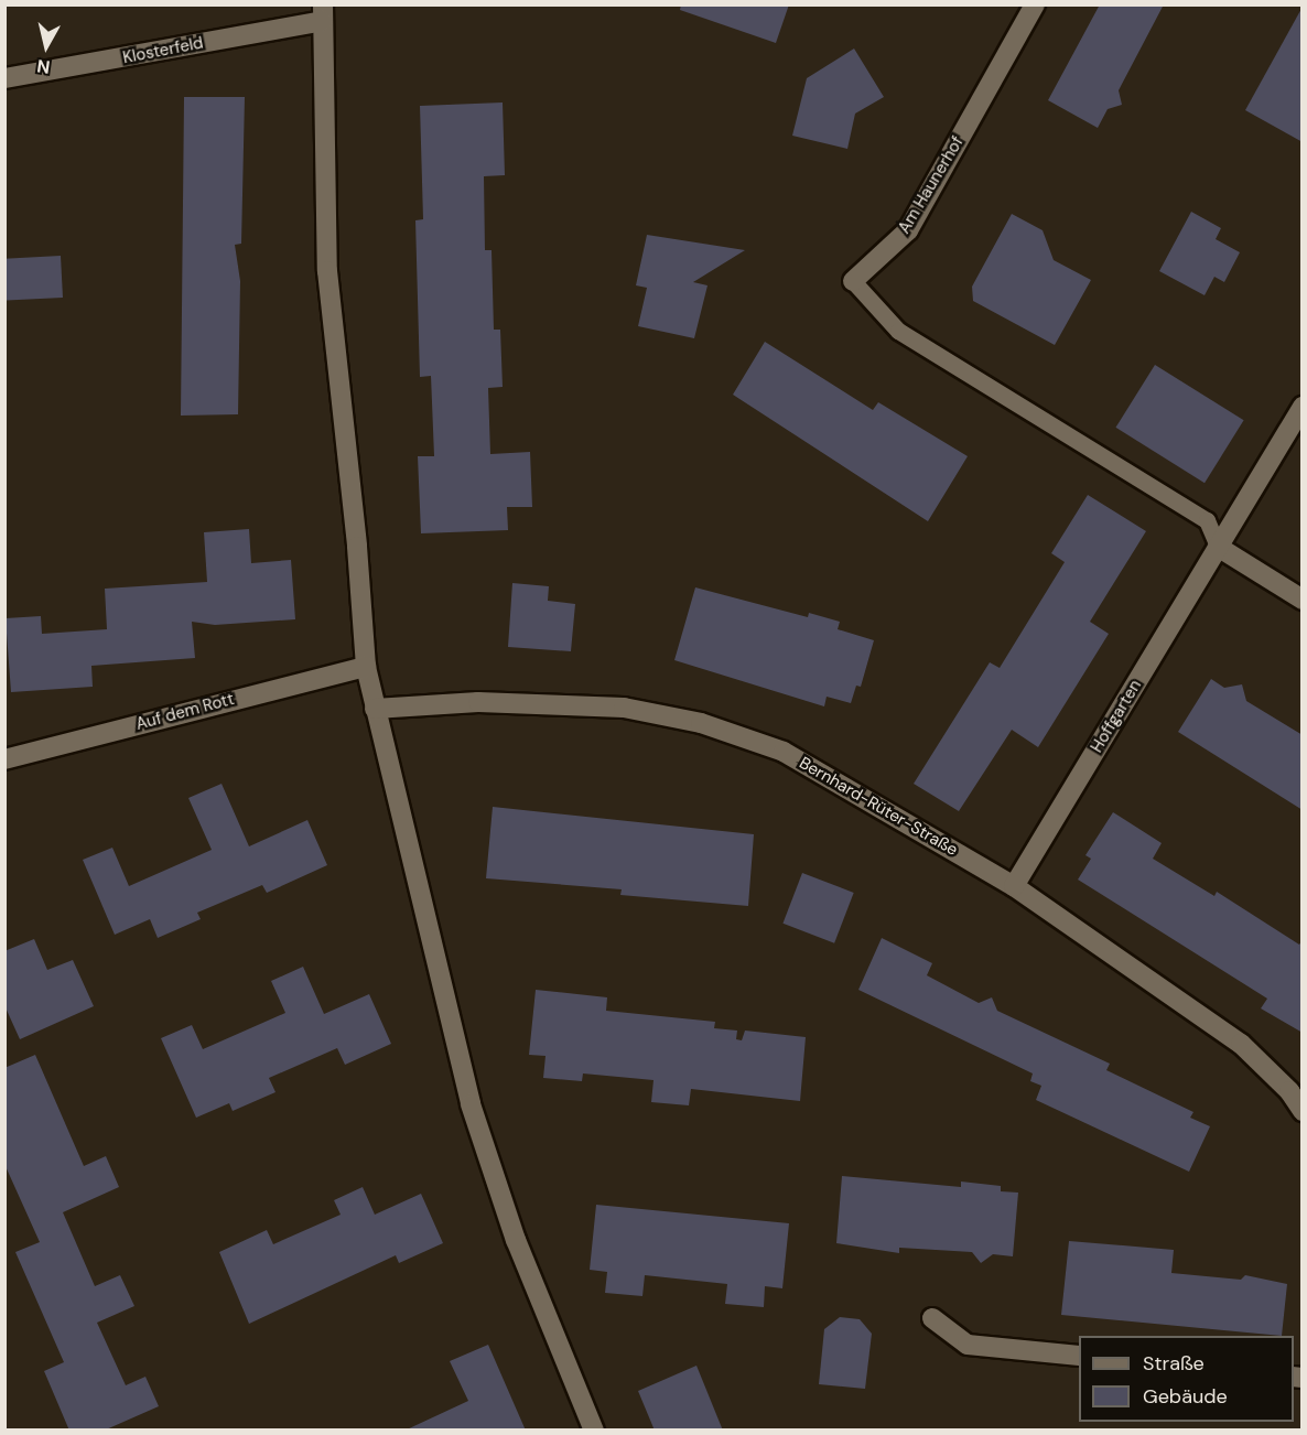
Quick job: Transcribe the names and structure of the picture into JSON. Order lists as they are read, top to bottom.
{
  "streets": {
    "street": [
      "Klosterfeld",
      "Am Haunerhof",
      "Auf dem Rott",
      "Hoffgarten",
      "Bernhard-Rüter-Straße"
    ]
  },
  "crossings": [
    ["Am Haunerhof", "Hoffgarten"],
    ["Hoffgarten", "Bernhard-Rüter-Straße"]
  ],
  "legend": ["Straße", "Gebäude"],
  "north": "bottom"
}
